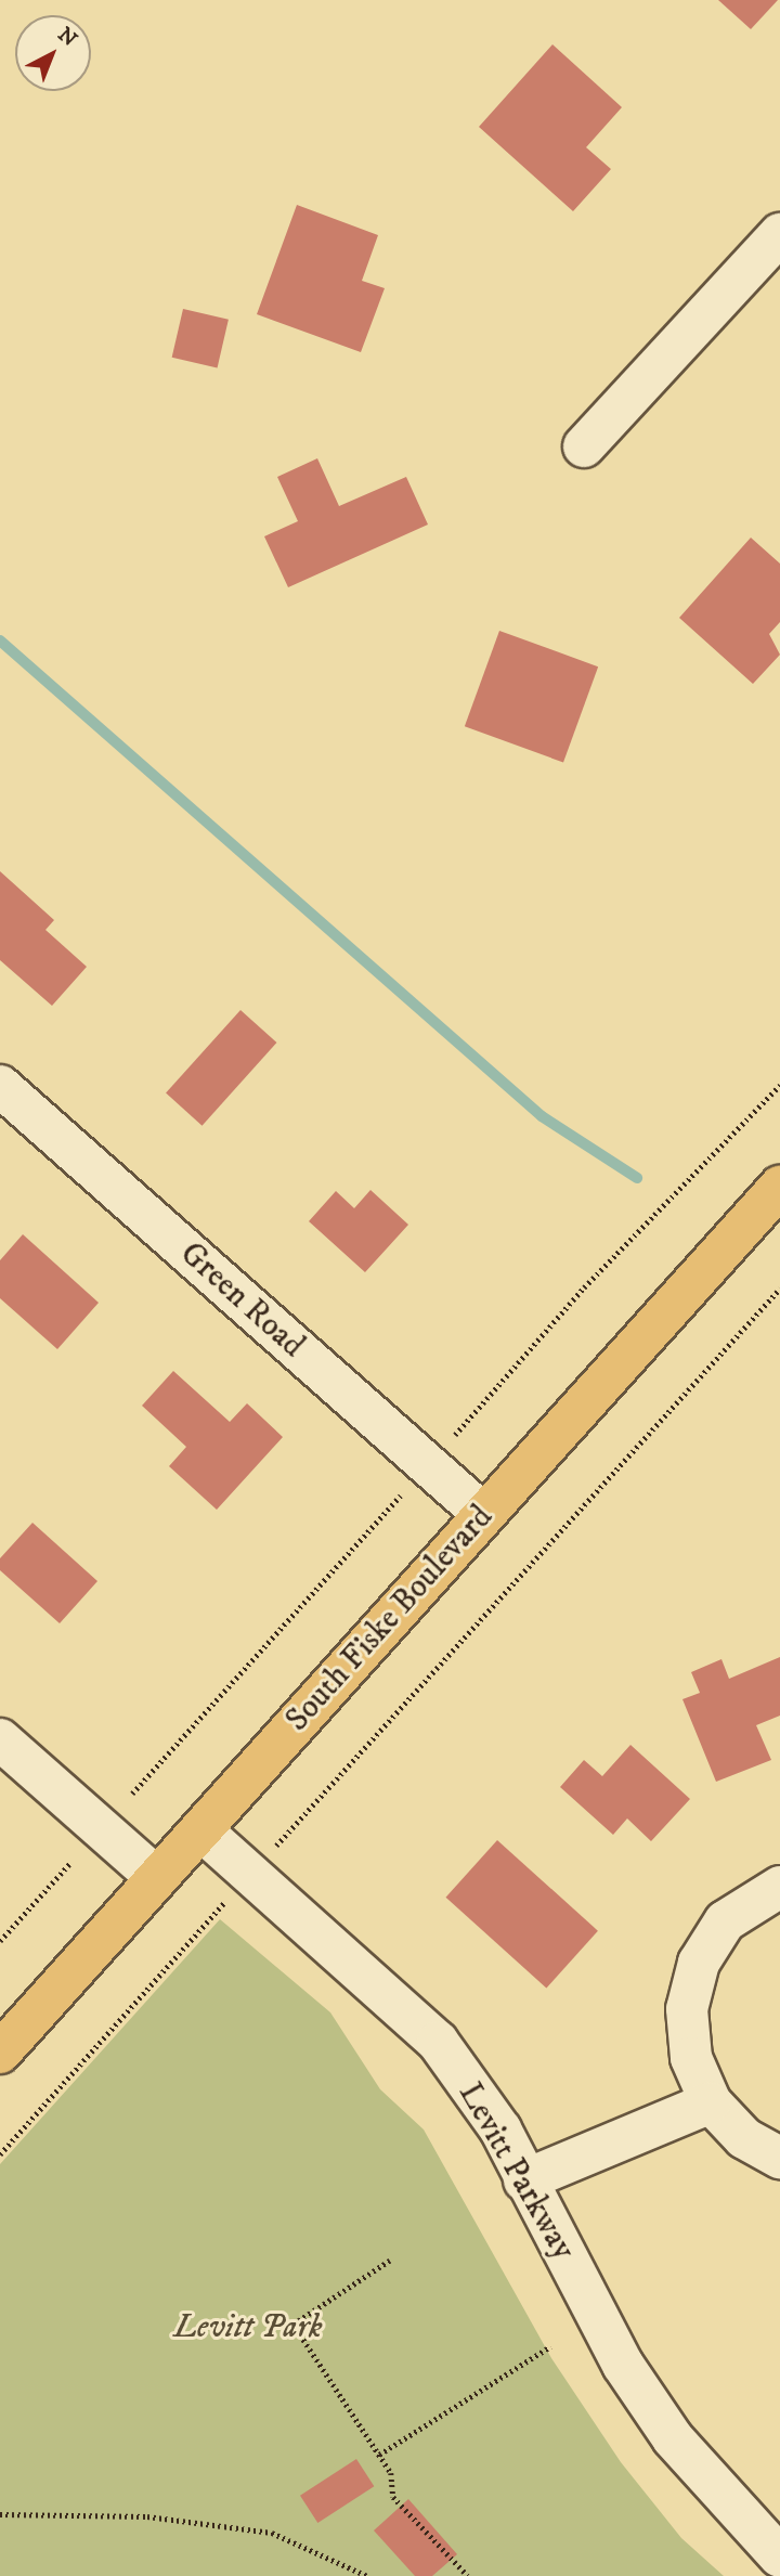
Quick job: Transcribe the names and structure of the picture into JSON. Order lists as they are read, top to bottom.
{
  "streets": {
    "main road": ["South Fiske Boulevard"],
    "street": ["Green Road", "Levitt Parkway"]
  },
  "crossings": [
    ["Green Road", "South Fiske Boulevard"],
    ["South Fiske Boulevard", "Levitt Parkway"]
  ],
  "parks": ["Levitt Park"],
  "north": "top right"
}
